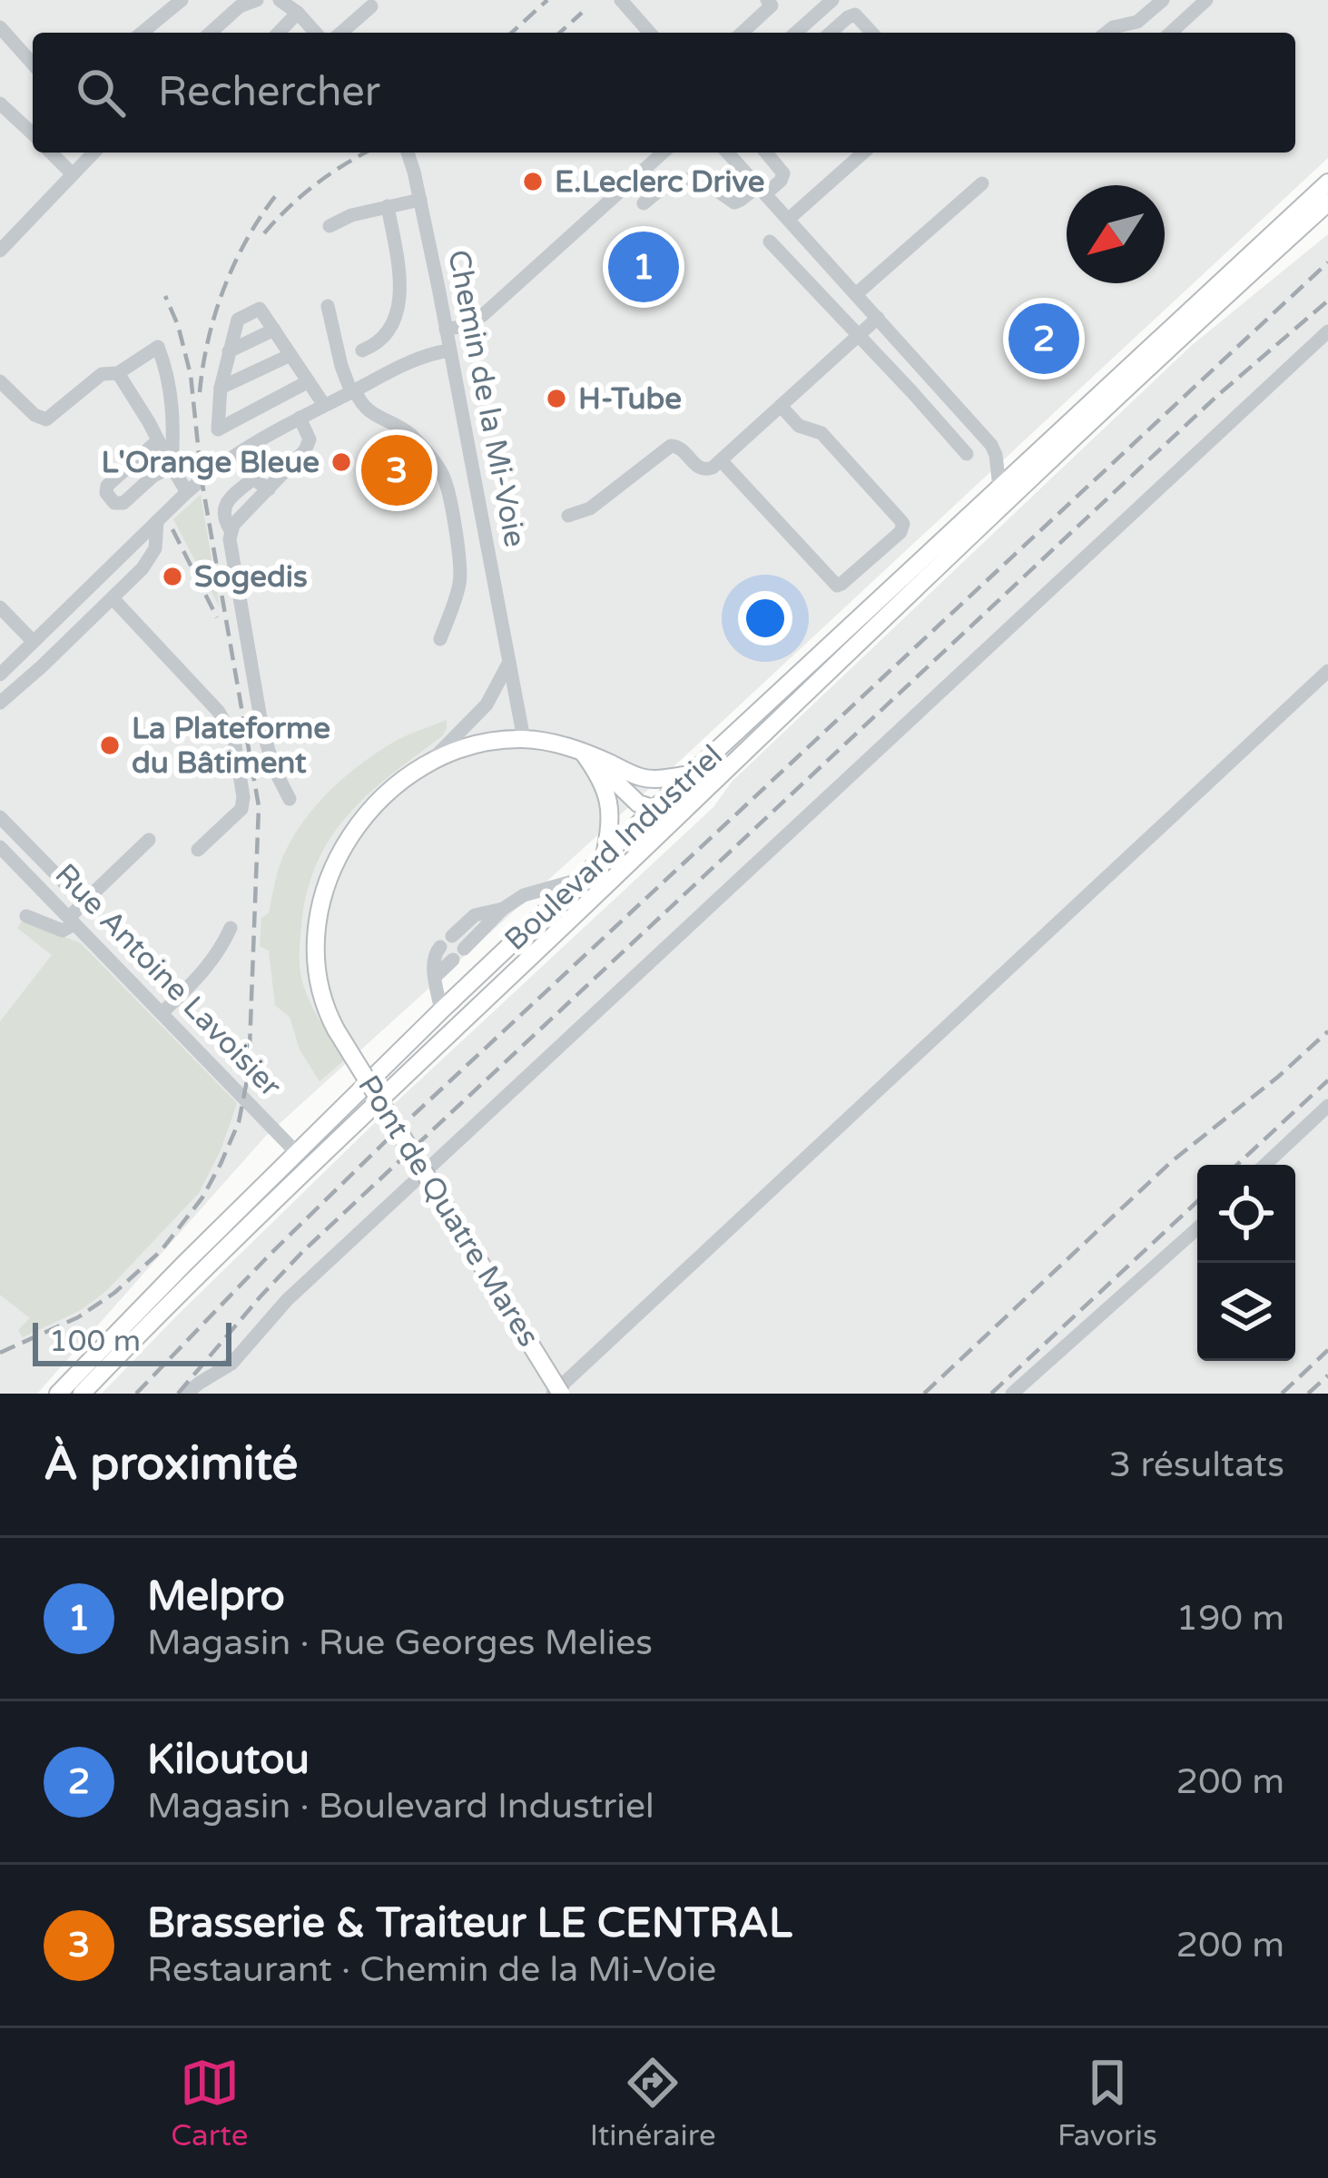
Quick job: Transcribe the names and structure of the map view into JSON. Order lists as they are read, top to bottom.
{
  "streets": {
    "main road": ["Boulevard Industriel", "Pont de Quatre Mares"],
    "street": ["Chemin de la Mi-Voie", "Rue Antoine Lavoisier"]
  },
  "crossings": [
    ["Chemin de la Mi-Voie", "Pont de Quatre Mares"],
    ["Boulevard Industriel", "Rue Antoine Lavoisier"]
  ],
  "places": [
    "E.Leclerc Drive",
    "H-Tube",
    "L'Orange Bleue",
    "Sogedis",
    "La Plateforme du Bâtiment"
  ],
  "scale_bar": "100 m",
  "north": "bottom left",
  "page": {
    "search": "Rechercher",
    "pins": ["1", "2", "3"],
    "scale": "100 m",
    "heading": ["À proximité", "3 résultats"],
    "list": [
      {
        "mark": "1",
        "name": "Melpro",
        "note": "Magasin · Rue Georges Melies",
        "value": "190 m"
      },
      {
        "mark": "2",
        "name": "Kiloutou",
        "note": "Magasin · Boulevard Industriel",
        "value": "200 m"
      },
      {
        "mark": "3",
        "name": "Brasserie & Traiteur LE CENTRAL",
        "note": "Restaurant · Chemin de la Mi-Voie",
        "value": "200 m"
      }
    ],
    "nav": ["Carte", "Itinéraire", "Favoris"]
  }
}
